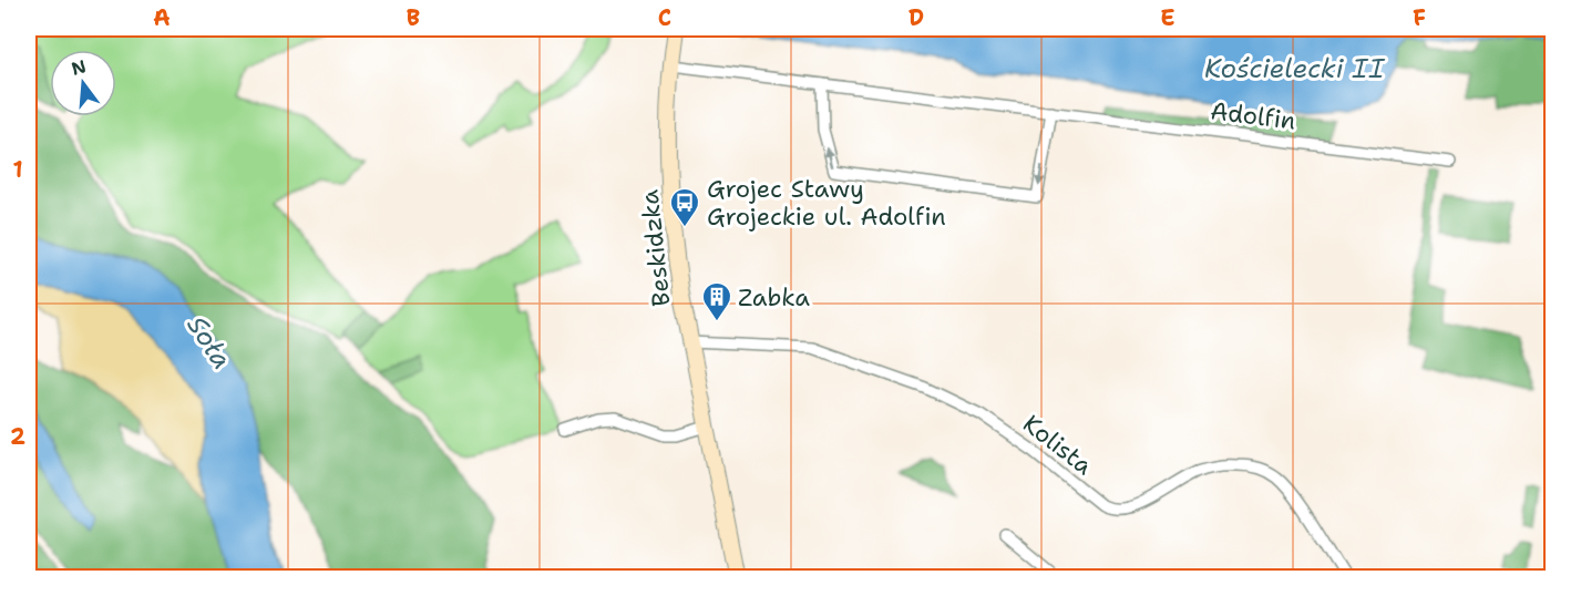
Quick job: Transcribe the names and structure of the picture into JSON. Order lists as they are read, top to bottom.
{
  "streets": {
    "main road": ["Beskidzka"],
    "street": ["Adolfin", "Kolista"]
  },
  "crossings": [
    ["Adolfin", "Beskidzka"],
    ["Beskidzka", "Kolista"]
  ],
  "water": ["Kościelecki II", "Soła"],
  "places": {
    "bus stop": ["Grojec Stawy Grojeckie ul. Adolfin"],
    "building": ["Zabka"]
  },
  "north": "top",
  "grid": {
    "columns": [
      "A",
      "B",
      "C",
      "D",
      "E",
      "F"
    ],
    "rows": ["1", "2"]
  }
}
